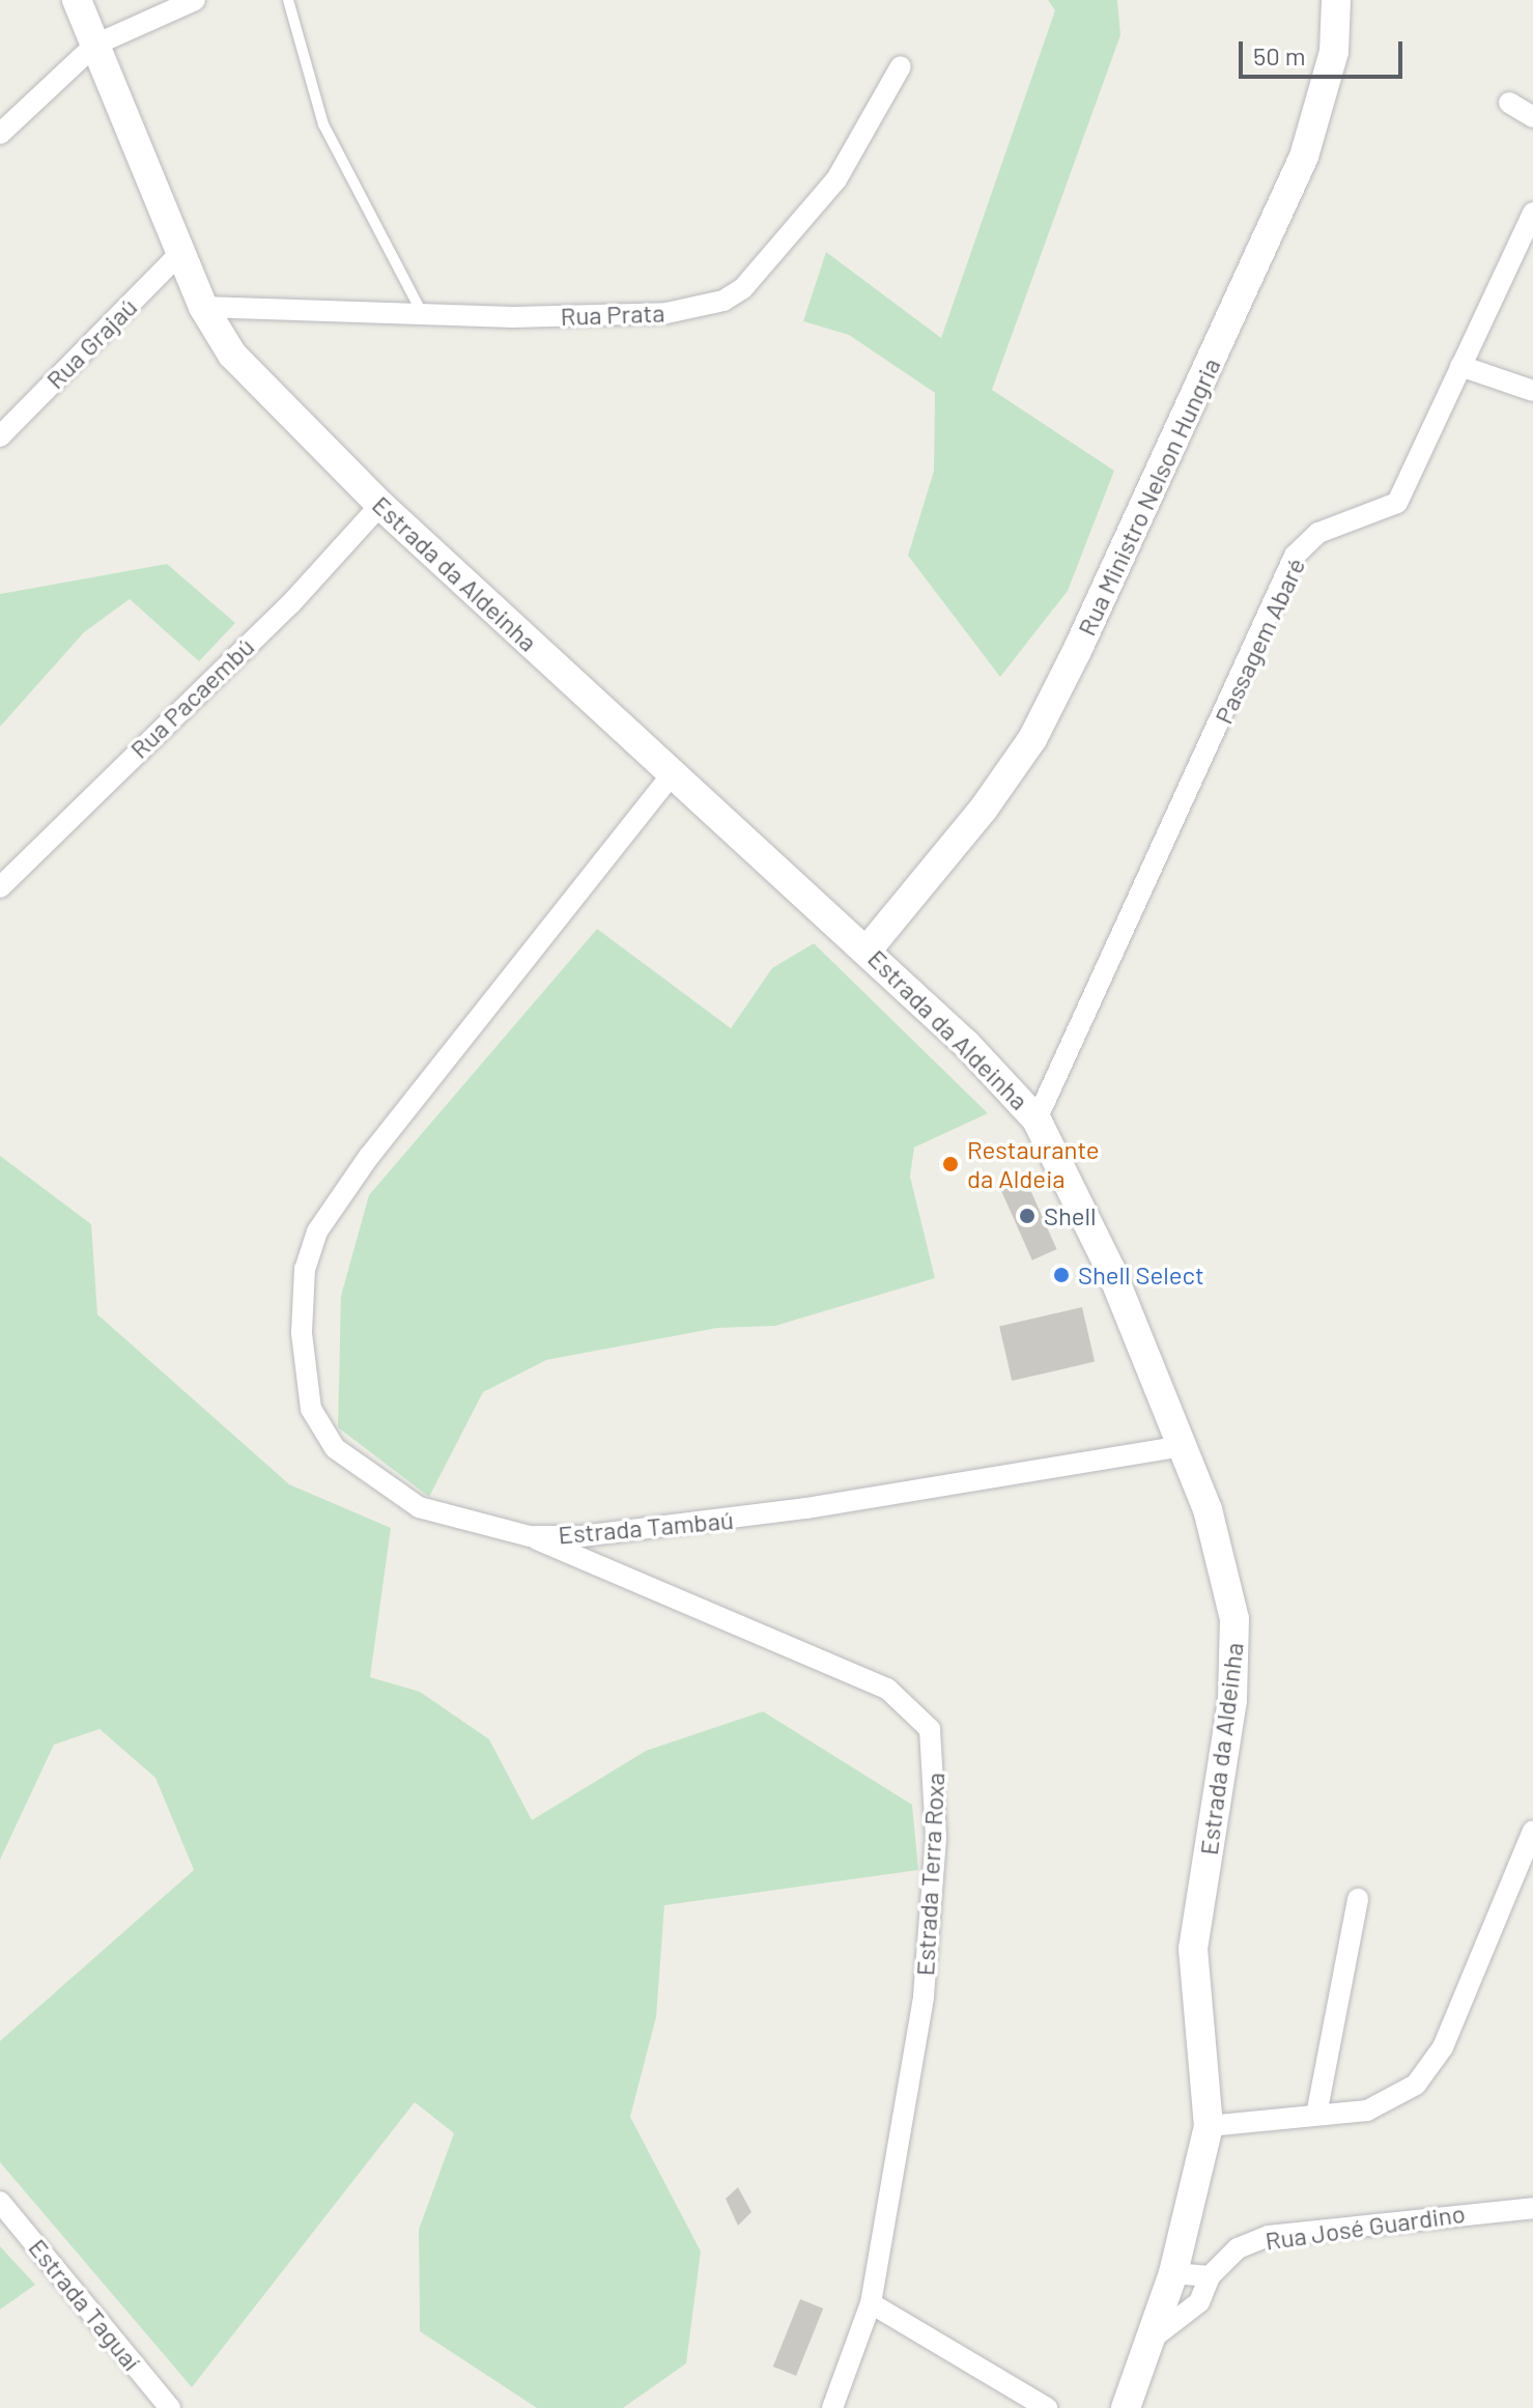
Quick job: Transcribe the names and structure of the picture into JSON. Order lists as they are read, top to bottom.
{
  "streets": {
    "street": [
      "Rua Prata",
      "Rua Grajaú",
      "Rua Ministro Nelson Hungria",
      "Estrada da Aldeinha",
      "Passagem Abaré",
      "Rua Pacaembú",
      "Estrada Tambaú",
      "Estrada Terra Roxa",
      "Rua José Guardino",
      "Estrada Taguaí"
    ]
  },
  "crossings": [
    ["Rua Prata", "Estrada da Aldeinha"],
    ["Rua Grajaú", "Estrada da Aldeinha"],
    ["Rua Ministro Nelson Hungria", "Estrada da Aldeinha"],
    ["Estrada da Aldeinha", "Passagem Abaré"],
    ["Estrada da Aldeinha", "Rua Pacaembú"],
    ["Estrada da Aldeinha", "Estrada Tambaú"],
    ["Estrada da Aldeinha", "Rua José Guardino"],
    ["Estrada Tambaú", "Estrada Terra Roxa"]
  ],
  "places": ["Restaurante da Aldeia", "Shell", "Shell Select"],
  "scale_bar": "50 m"
}
